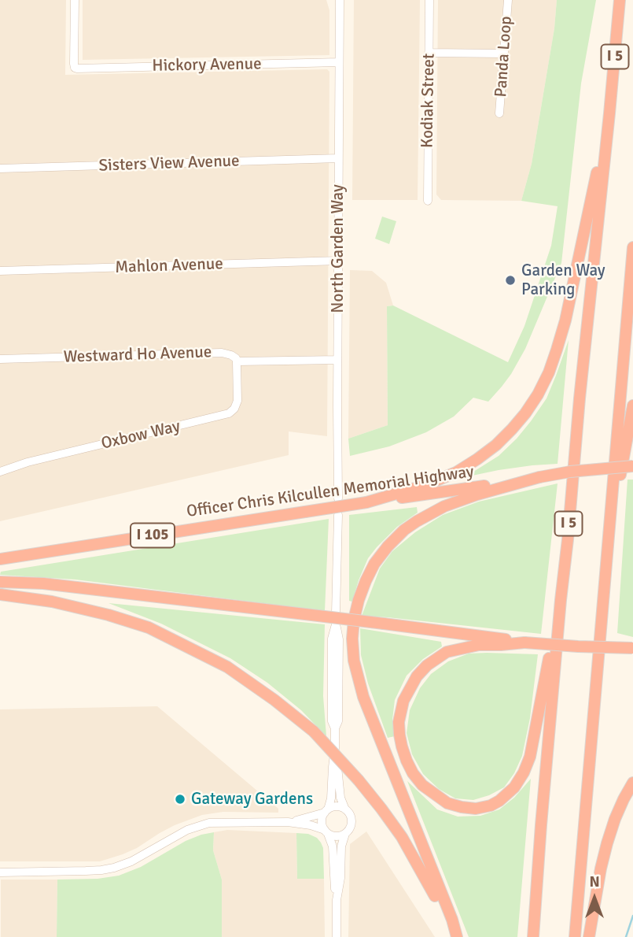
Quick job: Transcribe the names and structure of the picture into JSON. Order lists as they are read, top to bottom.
{
  "streets": {
    "highway": ["I 5", "Officer Chris Kilcullen Memorial Highway", "I 105"],
    "street": [
      "Panda Loop",
      "Hickory Avenue",
      "Kodiak Street",
      "Sisters View Avenue",
      "North Garden Way",
      "Mahlon Avenue",
      "Westward Ho Avenue",
      "Oxbow Way"
    ]
  },
  "crossings": [
    ["Hickory Avenue", "North Garden Way"],
    ["Sisters View Avenue", "North Garden Way"],
    ["North Garden Way", "Mahlon Avenue"],
    ["North Garden Way", "Westward Ho Avenue"],
    ["Westward Ho Avenue", "Oxbow Way"]
  ],
  "places": ["Garden Way Parking", "Gateway Gardens"],
  "north": "top"
}
